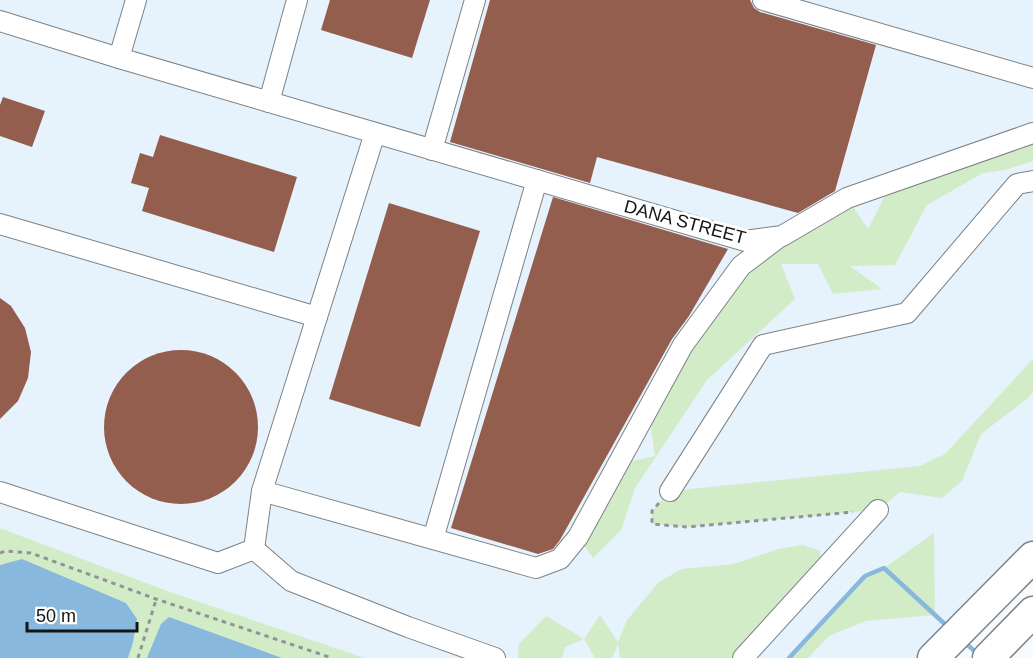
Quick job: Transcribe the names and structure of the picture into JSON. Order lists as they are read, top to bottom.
{
  "streets": {
    "street": ["DANA STREET"]
  },
  "scale_bar": "50 m"
}
